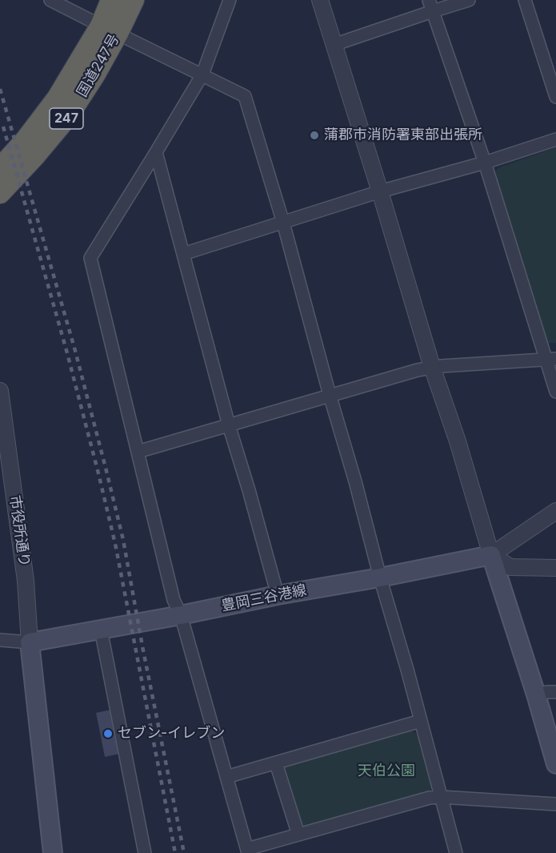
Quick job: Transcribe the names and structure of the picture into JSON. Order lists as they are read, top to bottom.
{
  "streets": {
    "highway": ["国道247号", "247"],
    "main road": ["豊岡三谷港線"],
    "street": ["市役所通り"]
  },
  "crossings": [
    ["市役所通り", "豊岡三谷港線"]
  ],
  "parks": ["天伯公園"],
  "places": ["蒲郡市消防署東部出張所", "セブン-イレブン"]
}
